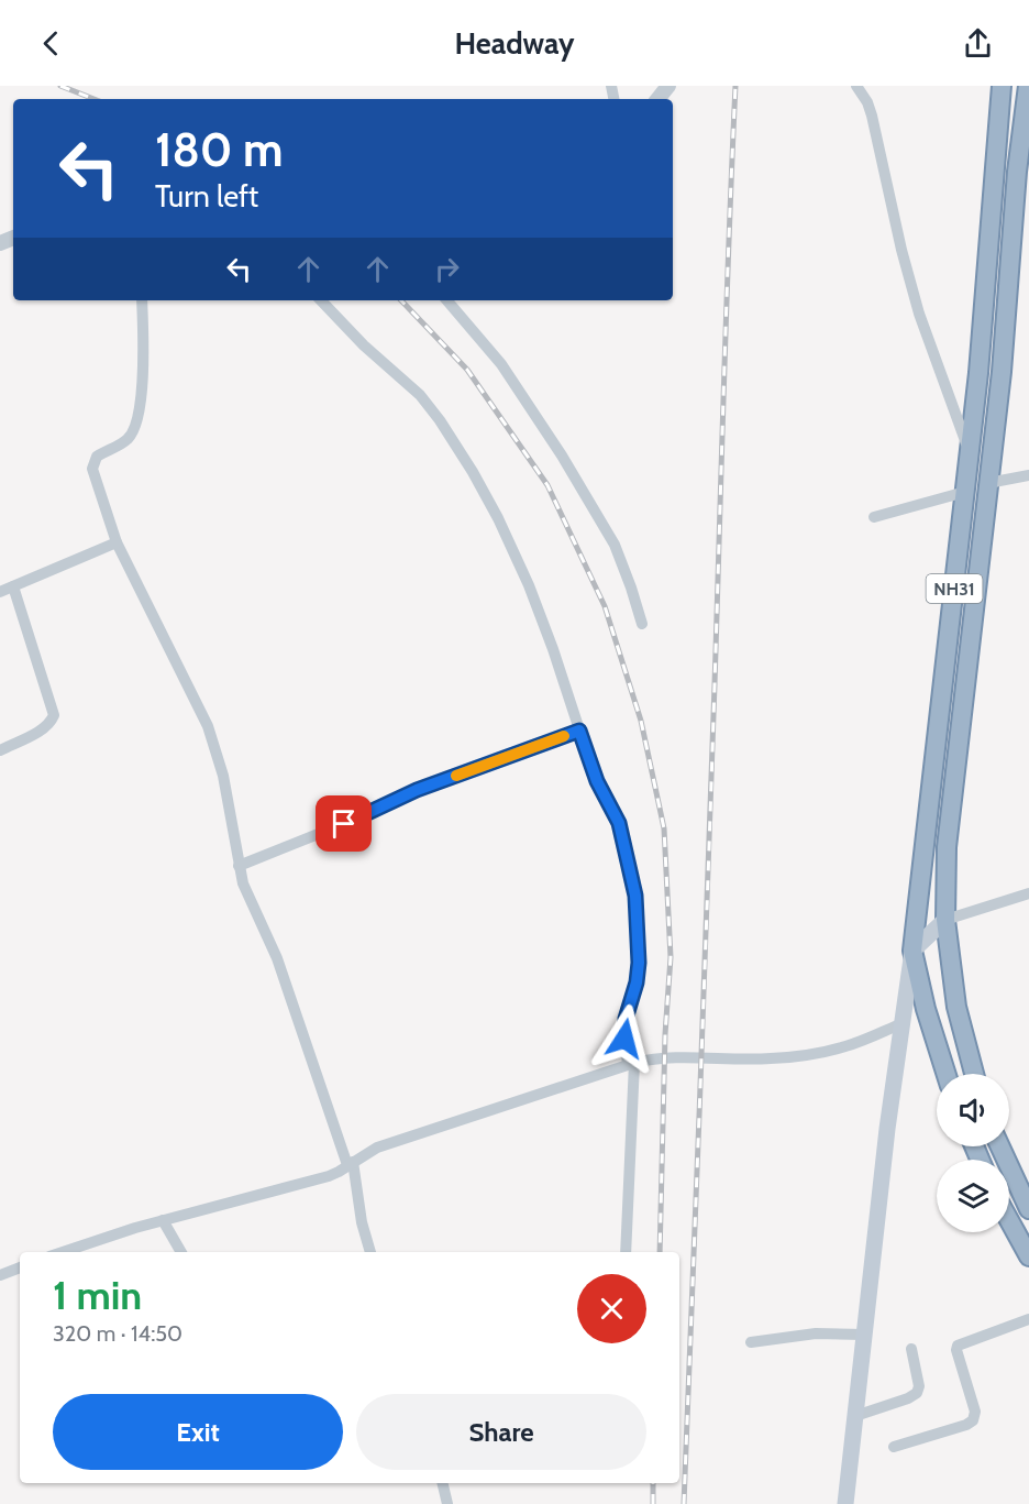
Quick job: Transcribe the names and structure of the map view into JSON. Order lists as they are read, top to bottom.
{
  "streets": {
    "highway": ["NH31"]
  },
  "page": {
    "header": "Headway",
    "turn": ["180 m", "Turn left"],
    "heading": ["1 min", "320 m · 14:50"],
    "buttons": ["Exit", "Share"]
  }
}
